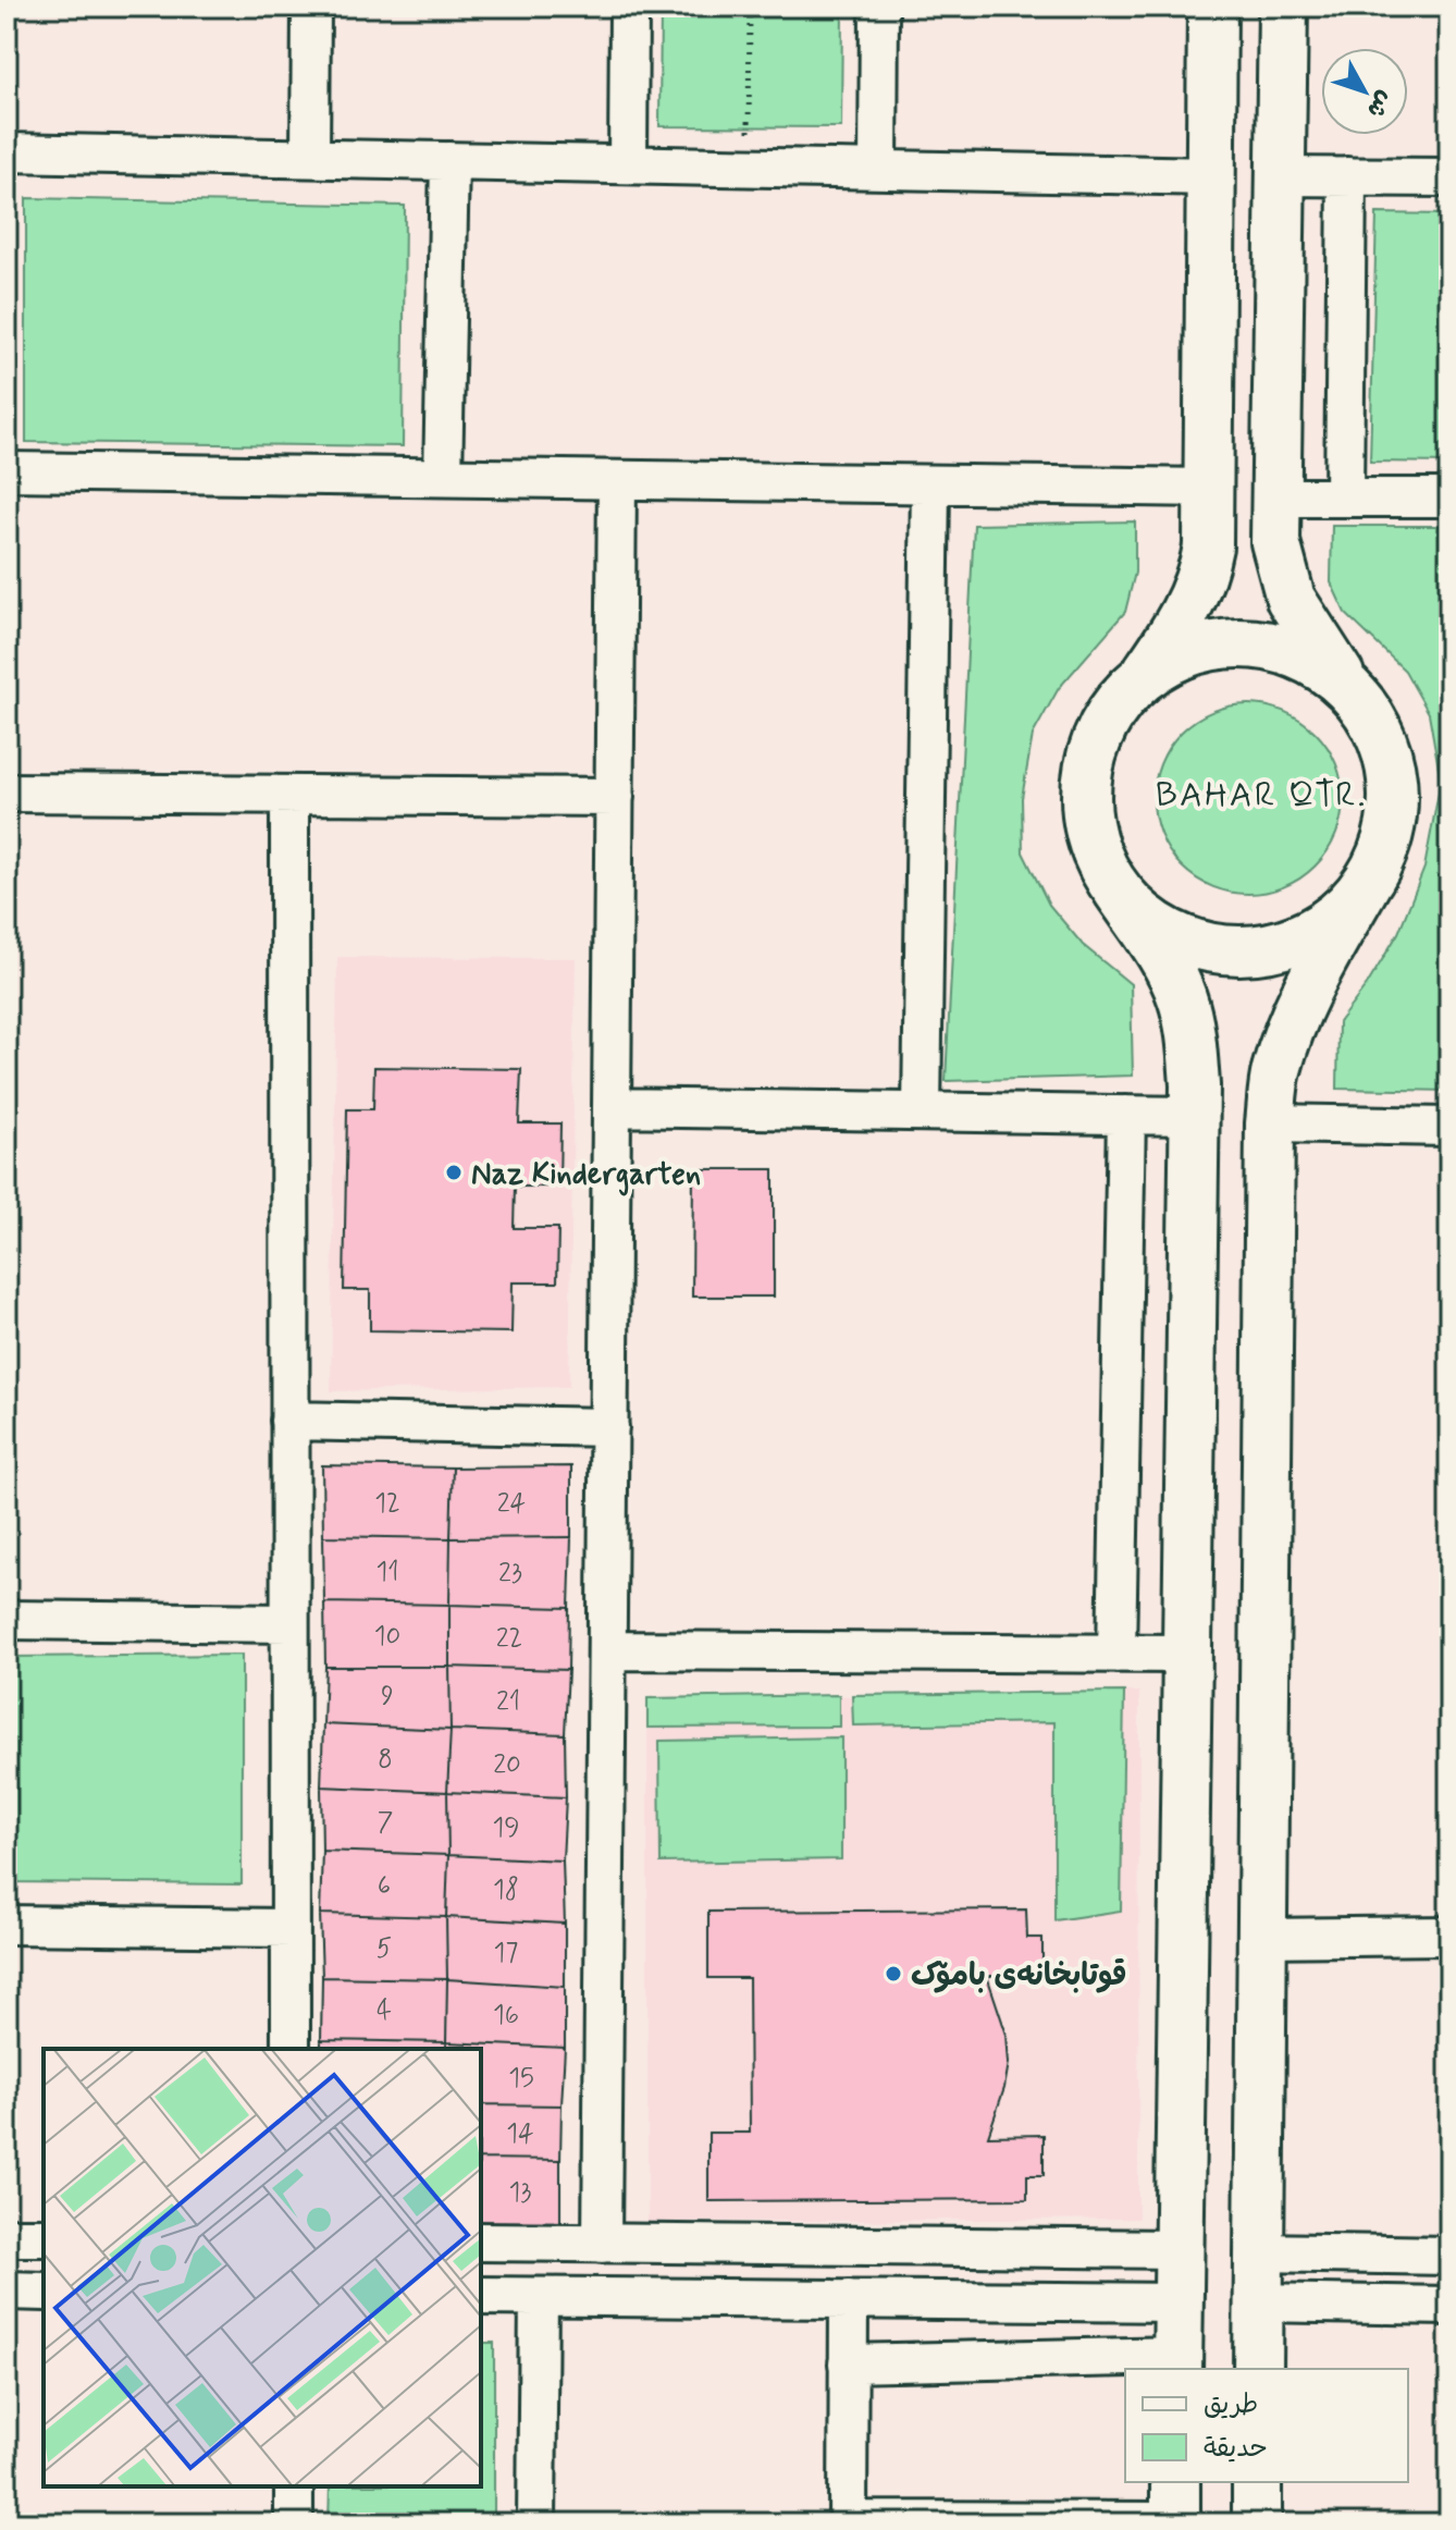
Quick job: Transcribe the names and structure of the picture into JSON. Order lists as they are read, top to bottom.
{
  "districts": ["BAHAR QTR."],
  "places": ["Naz Kindergarten", "قوتابخانەی بامۆک"],
  "house_numbers": [
    "12",
    "24",
    "11",
    "23",
    "10",
    "22",
    "9",
    "21",
    "8",
    "20",
    "7",
    "19",
    "6",
    "18",
    "5",
    "17",
    "4",
    "16",
    "15",
    "14",
    "13"
  ],
  "legend": ["طريق", "حديقة"],
  "north": "bottom right"
}
